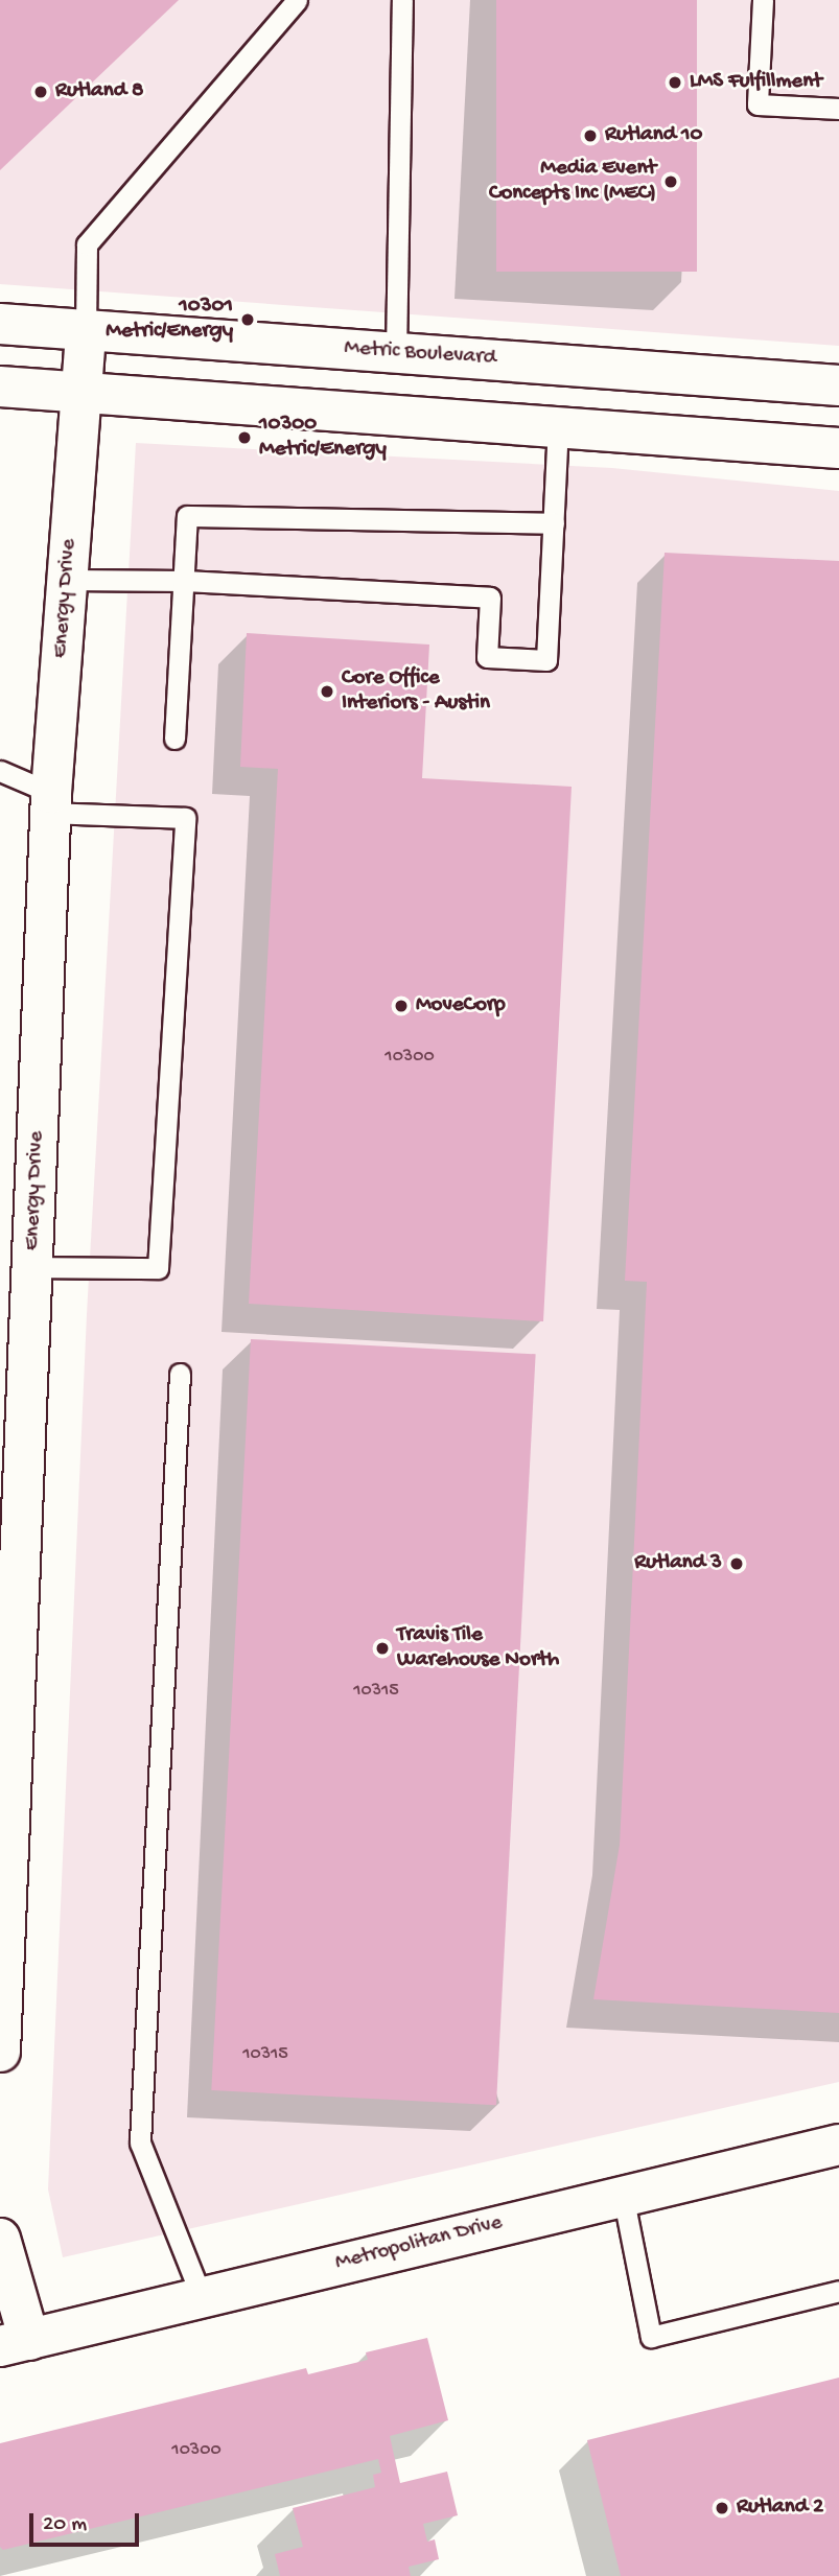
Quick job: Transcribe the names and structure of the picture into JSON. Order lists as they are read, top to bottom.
{
  "streets": {
    "street": ["Metric Boulevard", "Energy Drive", "Metropolitan Drive"]
  },
  "crossings": [
    ["Metric Boulevard", "Energy Drive"]
  ],
  "places": [
    "LMS Fulfillment",
    "Rutland 8",
    "Rutland 10",
    "Media Event Concepts Inc (MEC)",
    "10301 Metric/Energy",
    "10300 Metric/Energy",
    "Core Office Interiors - Austin",
    "MoveCorp",
    "Rutland 3",
    "Travis Tile Warehouse North",
    "Rutland 2"
  ],
  "house_numbers": [
    "10300",
    "10315",
    "10315",
    "10300"
  ],
  "scale_bar": "20 m"
}
